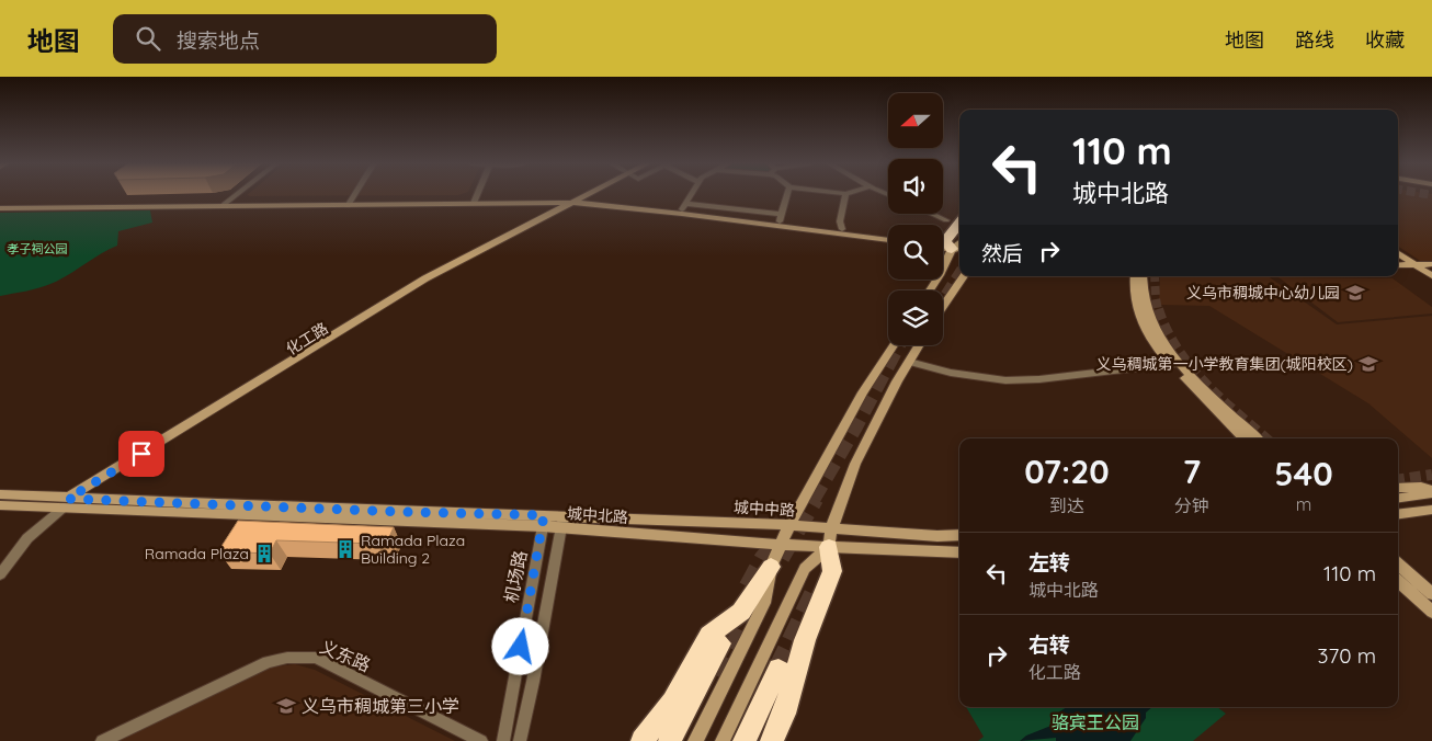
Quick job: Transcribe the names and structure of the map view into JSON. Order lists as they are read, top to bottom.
{
  "streets": {
    "street": [
      "化工路",
      "城中中路",
      "城中北路",
      "机场路",
      "义东路"
    ]
  },
  "crossings": [
    ["化工路", "城中北路"],
    ["城中中路", "城中北路"],
    ["城中北路", "机场路"]
  ],
  "parks": ["孝子祠公园", "骆宾王公园"],
  "places": {
    "school or university": ["义乌市稠城中心幼儿园", "义乌稠城第一小学教育集团(城阳校区)", "义乌市稠城第三小学"],
    "building": ["Ramada Plaza Building 2", "Ramada Plaza"]
  },
  "north": "left",
  "page": {
    "header": "地图",
    "search": "搜索地点",
    "nav": ["地图", "路线", "收藏"],
    "turn": ["110 m", "城中北路"],
    "then": "然后",
    "eta": [
      "07:20",
      "到达",
      "7",
      "分钟",
      "540",
      "m"
    ],
    "list": [
      {
        "name": "左转",
        "note": "城中北路",
        "value": "110 m"
      },
      {
        "name": "右转",
        "note": "化工路",
        "value": "370 m"
      }
    ]
  }
}
